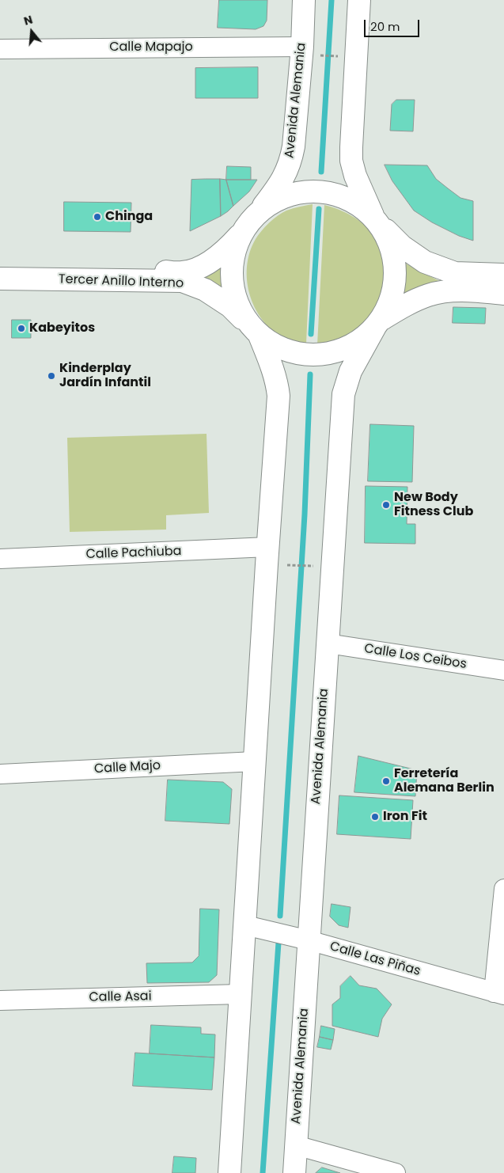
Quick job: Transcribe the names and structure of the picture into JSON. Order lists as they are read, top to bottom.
{
  "streets": {
    "main road": ["Avenida Alemania", "Tercer Anillo Interno"],
    "street": [
      "Calle Mapajo",
      "Calle Pachiuba",
      "Calle Los Ceibos",
      "Calle Majo",
      "Calle Las Piñas",
      "Calle Asai"
    ]
  },
  "crossings": [
    ["Calle Mapajo", "Avenida Alemania"],
    ["Avenida Alemania", "Tercer Anillo Interno"],
    ["Avenida Alemania", "Calle Los Ceibos"],
    ["Avenida Alemania", "Calle Las Piñas"]
  ],
  "places": [
    "Chinga",
    "Kabeyitos",
    "Kinderplay Jardín Infantil",
    "New Body Fitness Club",
    "Ferretería Alemana Berlin",
    "Iron Fit"
  ],
  "scale_bar": "20 m",
  "north": "top"
}
